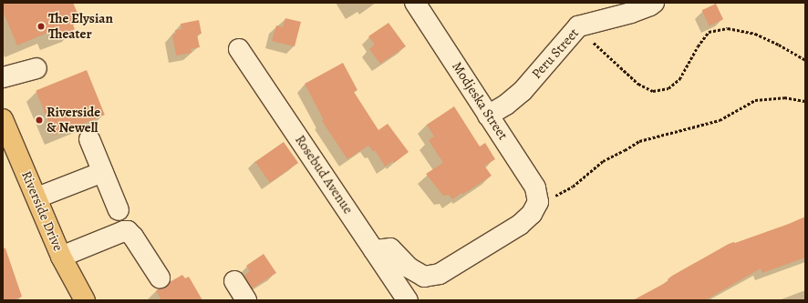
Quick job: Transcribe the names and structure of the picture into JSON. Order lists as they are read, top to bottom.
{
  "streets": {
    "main road": ["Riverside Drive"],
    "street": ["Peru Street", "Modjeska Street", "Rosebud Avenue"]
  },
  "crossings": [
    ["Peru Street", "Modjeska Street"]
  ],
  "places": ["The Elysian Theater", "Riverside & Newell"]
}
